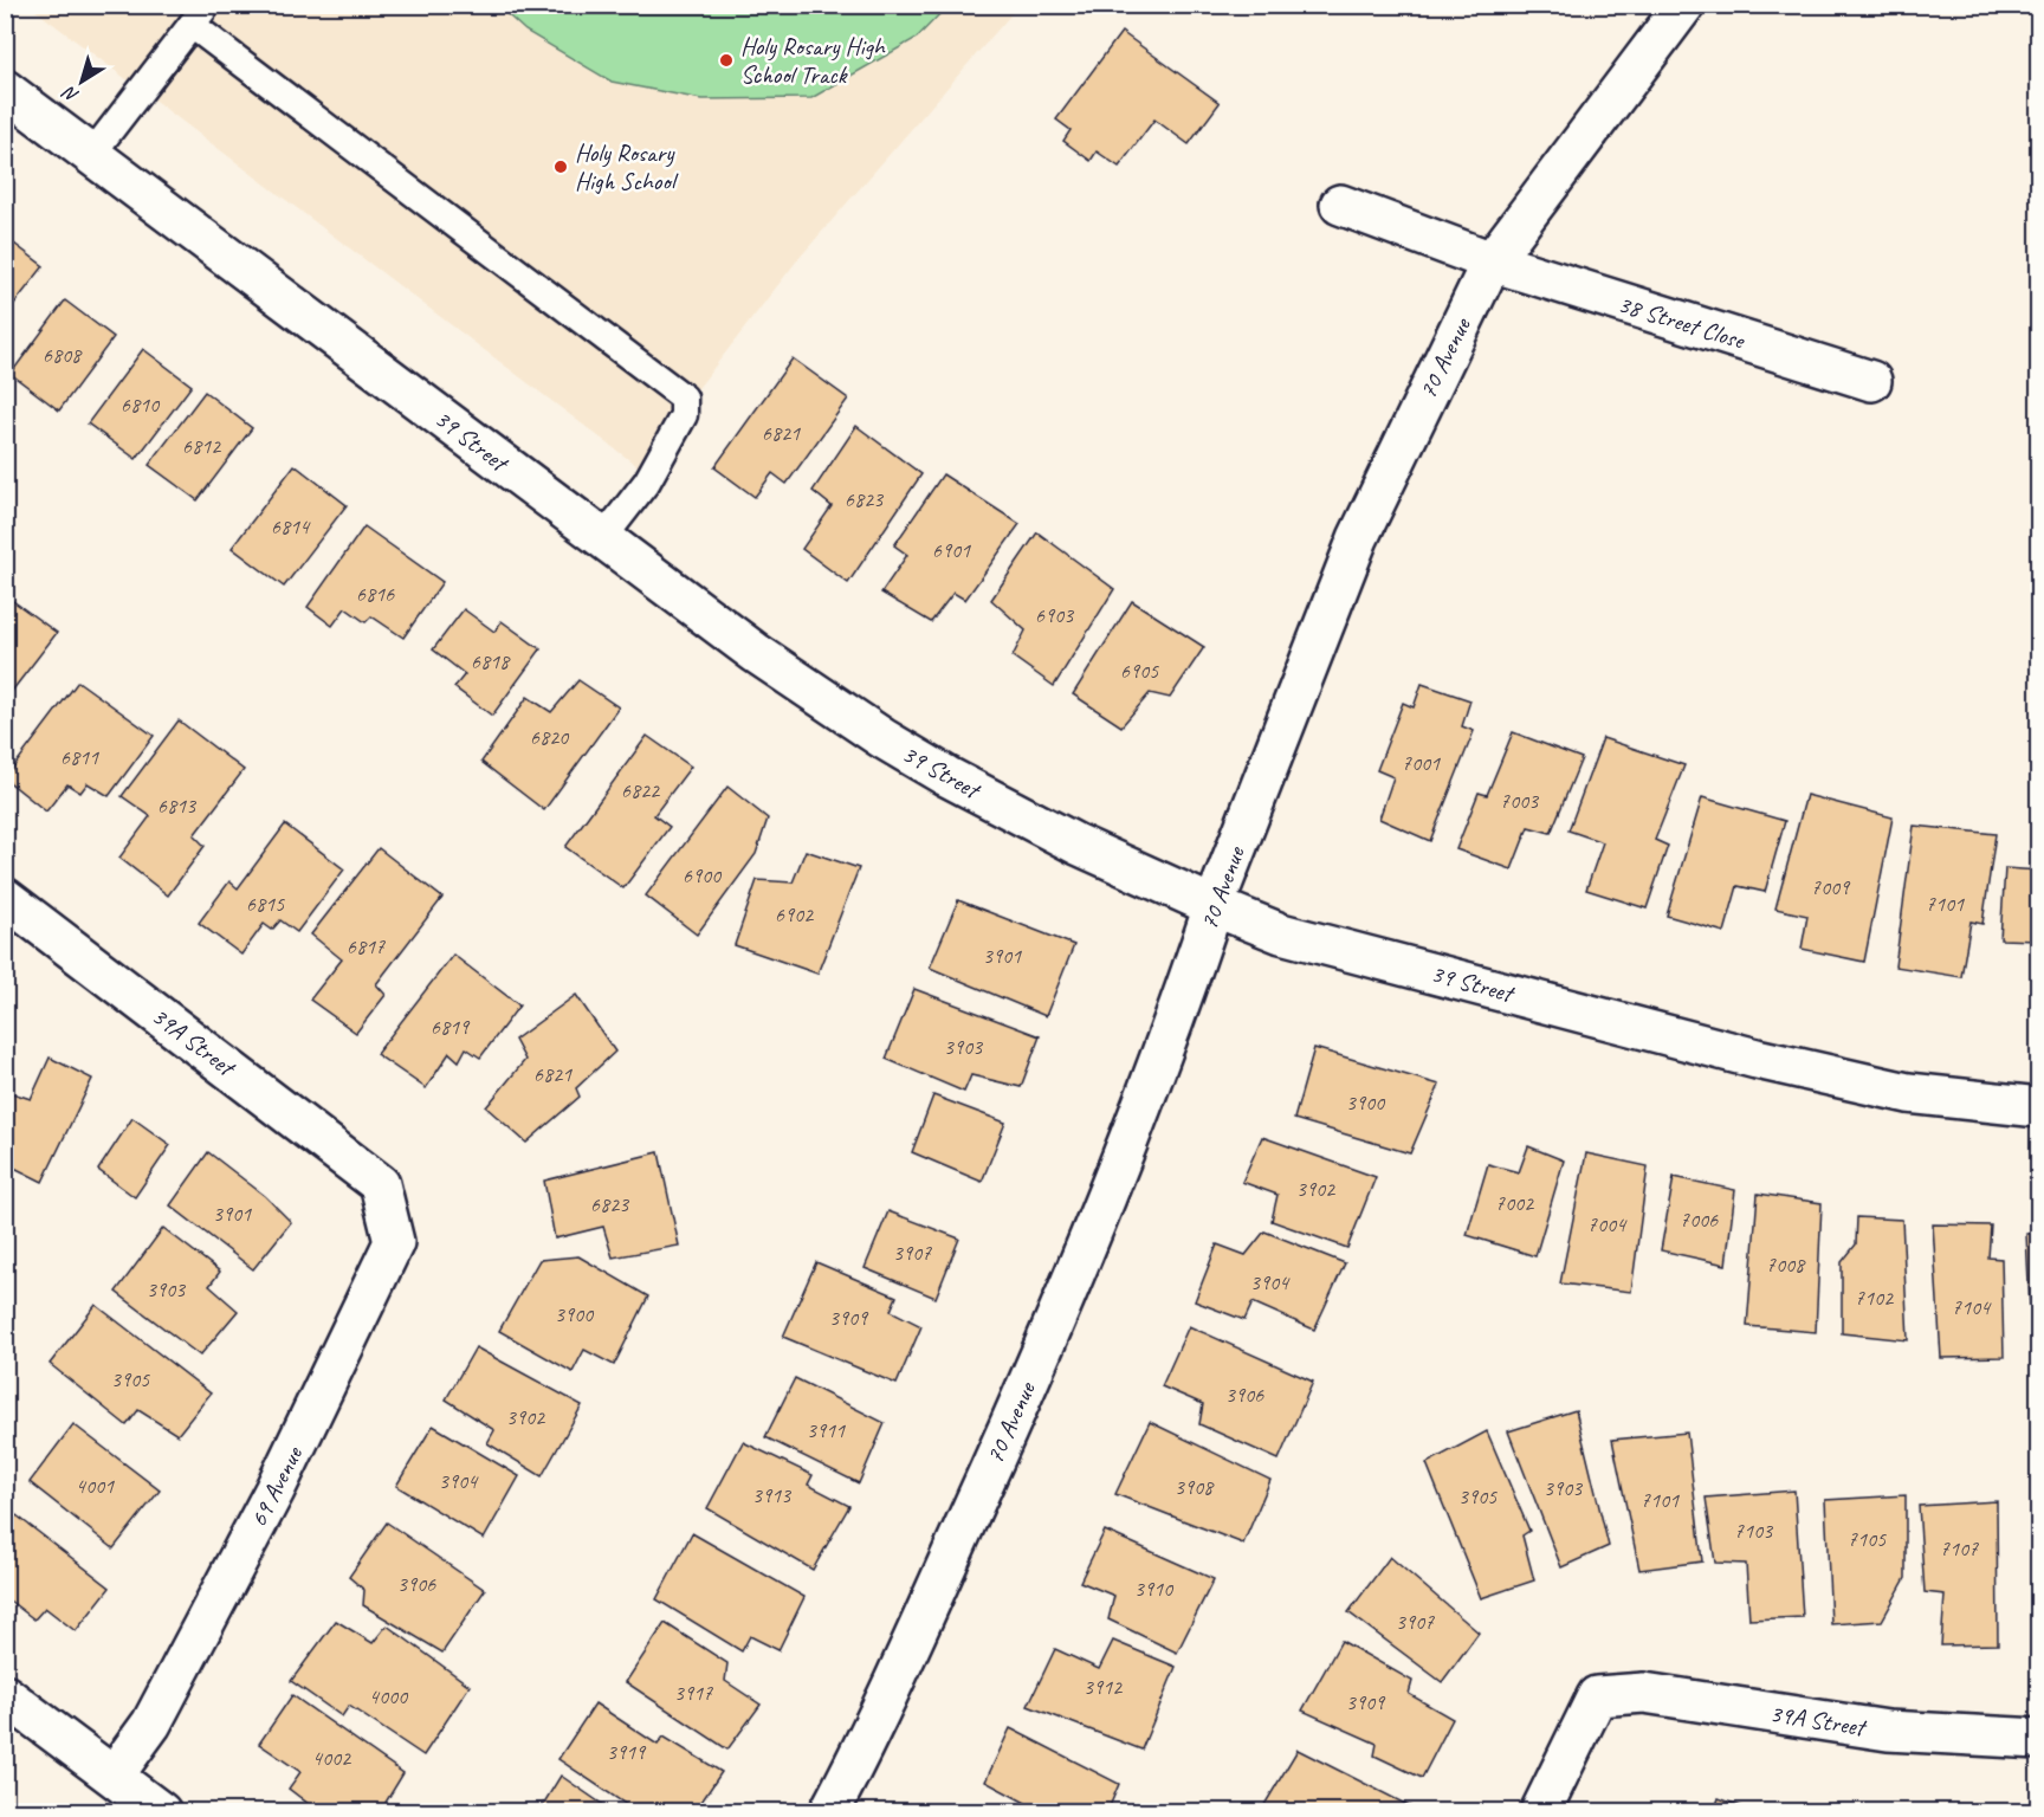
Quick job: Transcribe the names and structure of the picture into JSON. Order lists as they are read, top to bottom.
{
  "streets": {
    "street": [
      "38 Street Close",
      "70 Avenue",
      "39 Street",
      "39A Street",
      "69 Avenue"
    ]
  },
  "crossings": [
    ["38 Street Close", "70 Avenue"],
    ["70 Avenue", "39 Street"],
    ["39A Street", "69 Avenue"]
  ],
  "places": ["Holy Rosary High School Track", "Holy Rosary High School"],
  "house_numbers": [
    "6808",
    "6810",
    "6821",
    "6812",
    "6823",
    "6814",
    "6901",
    "6816",
    "6903",
    "6818",
    "6905",
    "6820",
    "6811",
    "7001",
    "6822",
    "7003",
    "6813",
    "6900",
    "7009",
    "6815",
    "7101",
    "6902",
    "6817",
    "3901",
    "6819",
    "3903",
    "6821",
    "3900",
    "3902",
    "7002",
    "6823",
    "3901",
    "7006",
    "7004",
    "3907",
    "7008",
    "3904",
    "3903",
    "7102",
    "7104",
    "3900",
    "3909",
    "3905",
    "3906",
    "3902",
    "3911",
    "3904",
    "4001",
    "3908",
    "3903",
    "3913",
    "3905",
    "7101",
    "7103",
    "7105",
    "7107",
    "3906",
    "3910",
    "3907",
    "3912",
    "3917",
    "4000",
    "3909",
    "3919",
    "4002"
  ],
  "north": "bottom left"
}
